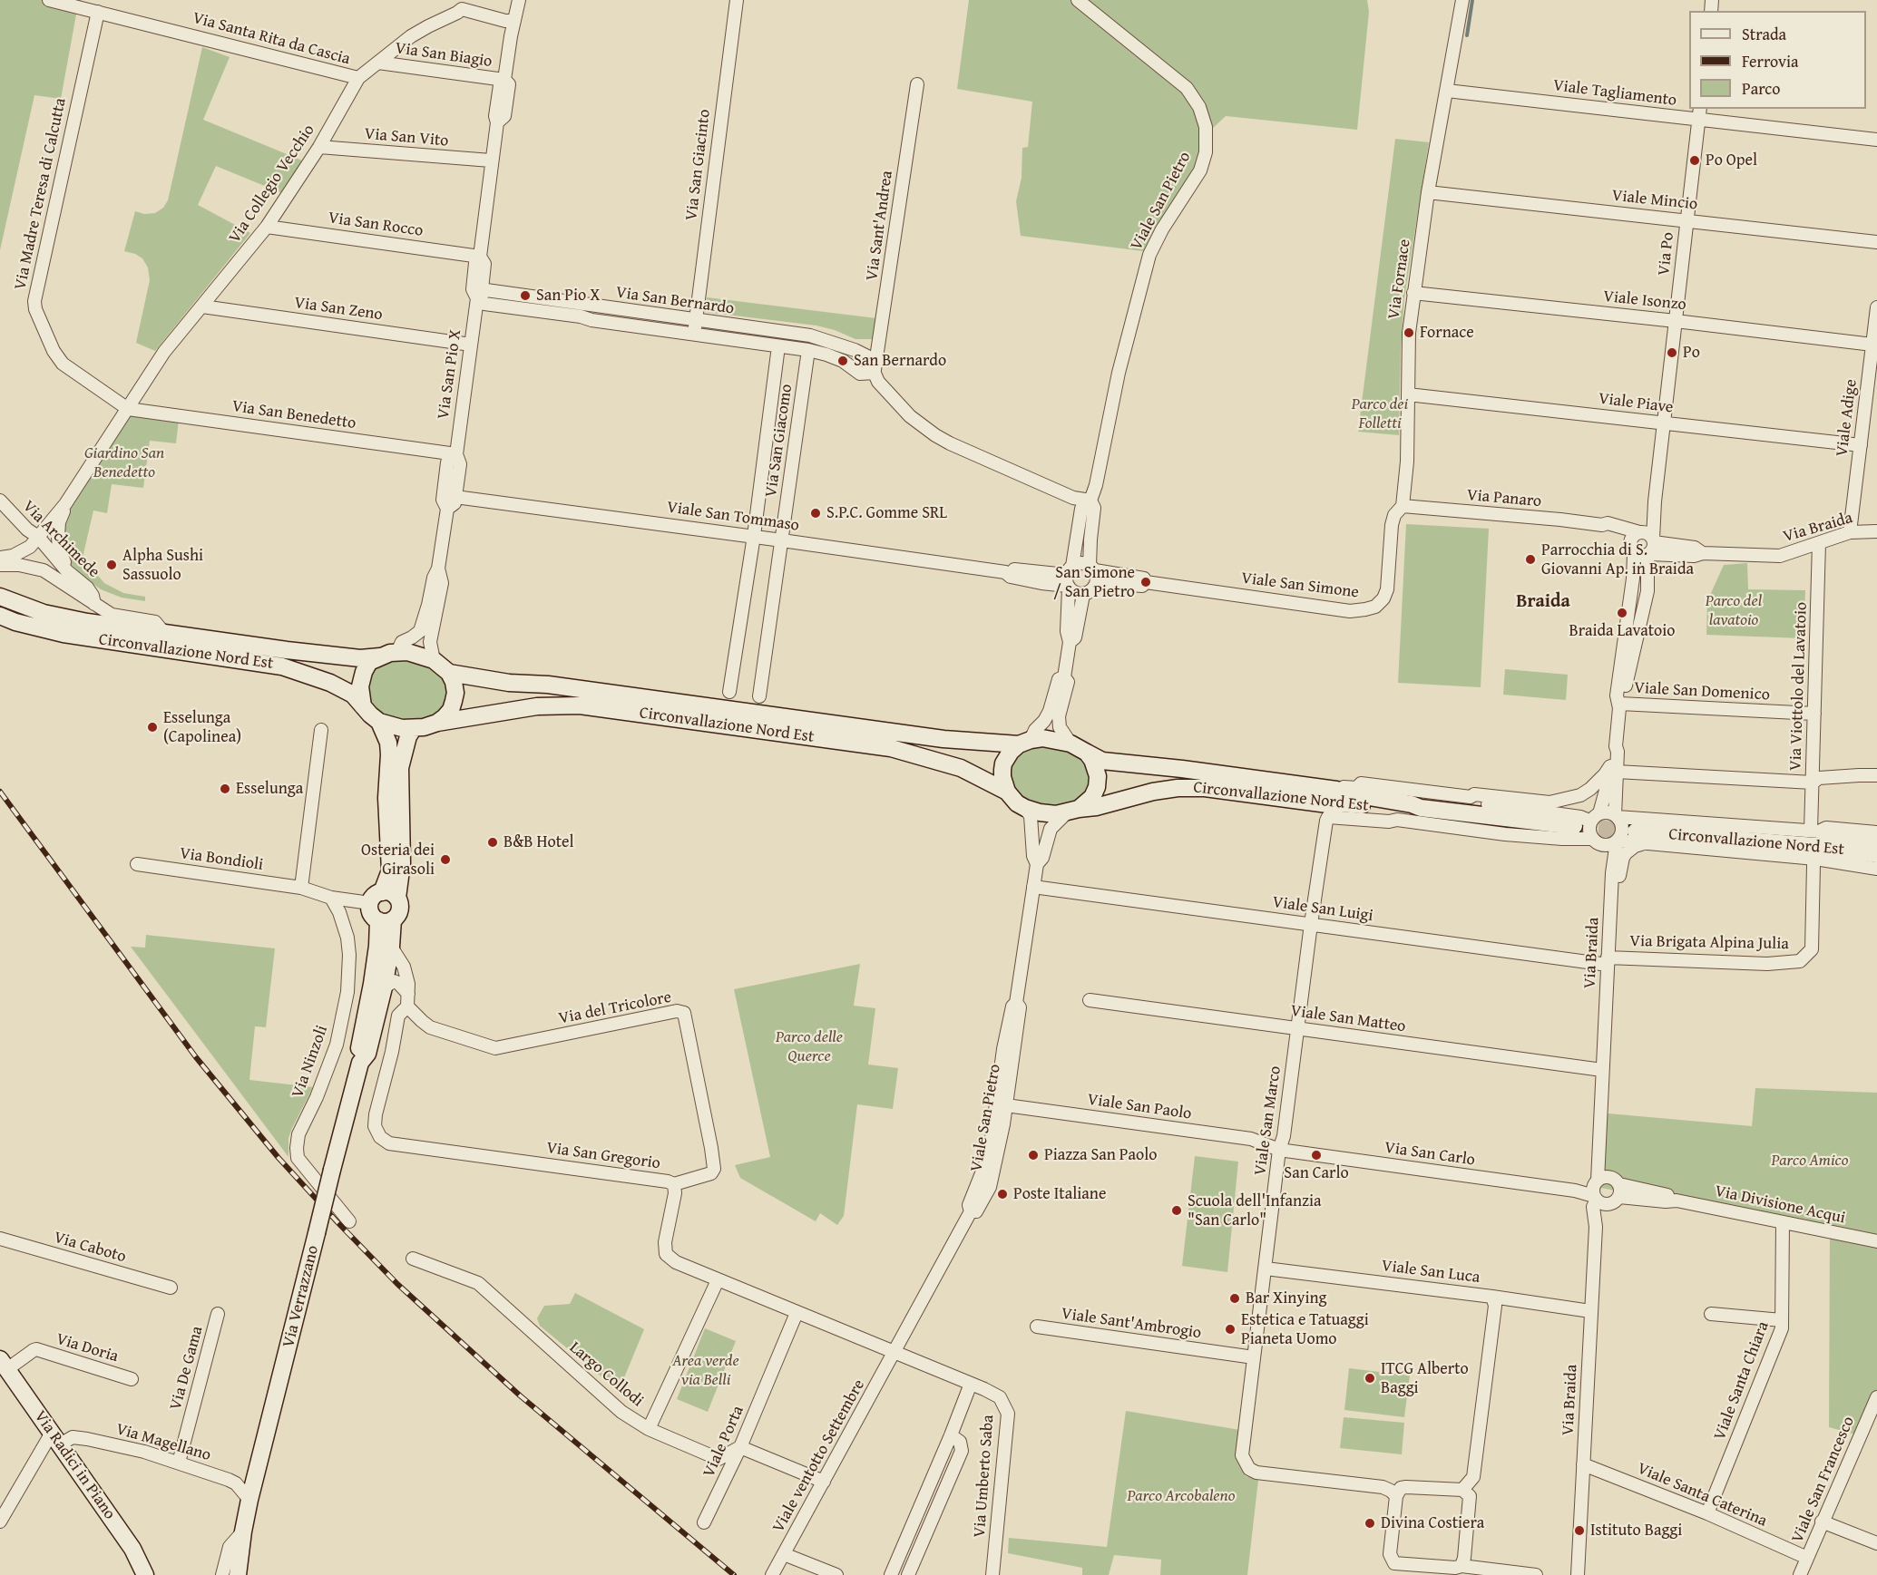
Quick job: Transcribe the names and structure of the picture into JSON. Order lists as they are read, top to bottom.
{
  "streets": {
    "main road": ["Circonvallazione Nord Est", "Via Verrazzano", "Via Radici in Piano"],
    "street": [
      "Via Santa Rita da Cascia",
      "Via San Biagio",
      "Viale Tagliamento",
      "Via San Vito",
      "Via San Giacinto",
      "Via Collegio Vecchio",
      "Via Madre Teresa di Calcutta",
      "Viale Mincio",
      "Viale San Pietro",
      "Via San Rocco",
      "Via Sant'Andrea",
      "Via Po",
      "Via Fornace",
      "Via San Bernardo",
      "Viale Isonzo",
      "Via San Zeno",
      "Via San Pio X",
      "Viale Piave",
      "Via San Benedetto",
      "Viale Adige",
      "Via San Giacomo",
      "Via Panaro",
      "Viale San Tommaso",
      "Via Braida",
      "Via Archimede",
      "Viale San Simone",
      "Via Viottolo del Lavatoio",
      "Viale San Domenico",
      "Via Bondioli",
      "Viale San Luigi",
      "Via Brigata Alpina Julia",
      "Via del Tricolore",
      "Viale San Matteo",
      "Via Ninzoli",
      "Viale San Paolo",
      "Viale San Marco",
      "Via San Carlo",
      "Via San Gregorio",
      "Via Divisione Acqui",
      "Via Caboto",
      "Viale San Luca",
      "Viale Sant'Ambrogio",
      "Via Doria",
      "Via De Gama",
      "Largo Collodi",
      "Viale Santa Chiara",
      "Viale Porta",
      "Via Magellano",
      "Viale ventotto Settembre",
      "Via Umberto Saba",
      "Viale San Francesco",
      "Viale Santa Caterina"
    ]
  },
  "crossings": [
    ["Via Santa Rita da Cascia", "Via Collegio Vecchio"],
    ["Via Santa Rita da Cascia", "Via Madre Teresa di Calcutta"],
    ["Via San Biagio", "Via Collegio Vecchio"],
    ["Via San Biagio", "Via San Pio X"],
    ["Viale Tagliamento", "Via Po"],
    ["Viale Tagliamento", "Via Fornace"],
    ["Via San Vito", "Via Collegio Vecchio"],
    ["Via San Vito", "Via San Pio X"],
    ["Via San Giacinto", "Via San Bernardo"],
    ["Via Collegio Vecchio", "Via Madre Teresa di Calcutta"],
    ["Via Collegio Vecchio", "Via San Rocco"],
    ["Via Collegio Vecchio", "Via San Zeno"],
    ["Via Collegio Vecchio", "Via San Pio X"],
    ["Via Collegio Vecchio", "Via San Benedetto"],
    ["Via Collegio Vecchio", "Via Archimede"],
    ["Via Madre Teresa di Calcutta", "Via San Benedetto"],
    ["Viale Mincio", "Via Po"],
    ["Viale Mincio", "Via Fornace"],
    ["Viale San Pietro", "Via San Bernardo"],
    ["Viale San Pietro", "Viale San Tommaso"],
    ["Viale San Pietro", "Viale San Simone"],
    ["Viale San Pietro", "Viale San Luigi"],
    ["Viale San Pietro", "Viale San Paolo"],
    ["Viale San Pietro", "Via San Gregorio"],
    ["Viale San Pietro", "Viale ventotto Settembre"],
    ["Viale San Pietro", "Via Umberto Saba"],
    ["Via San Rocco", "Via San Pio X"],
    ["Via Sant'Andrea", "Via San Bernardo"],
    ["Via Po", "Viale Isonzo"],
    ["Via Po", "Viale Piave"],
    ["Via Po", "Via Panaro"],
    ["Via Po", "Via Braida"],
    ["Via Fornace", "Viale Isonzo"],
    ["Via Fornace", "Viale Piave"],
    ["Via Fornace", "Via Panaro"],
    ["Via Fornace", "Viale San Simone"],
    ["Via San Bernardo", "Via San Pio X"],
    ["Via San Bernardo", "Via San Giacomo"],
    ["Viale Isonzo", "Viale Adige"],
    ["Via San Zeno", "Via San Pio X"],
    ["Via San Pio X", "Via San Benedetto"],
    ["Via San Pio X", "Viale San Tommaso"],
    ["Via San Pio X", "Circonvallazione Nord Est"],
    ["Via San Pio X", "Via Verrazzano"],
    ["Viale Piave", "Viale Adige"],
    ["Viale Adige", "Via Braida"],
    ["Via San Giacomo", "Viale San Tommaso"],
    ["Via Panaro", "Via Braida"],
    ["Via Panaro", "Viale San Simone"],
    ["Viale San Tommaso", "Viale San Simone"],
    ["Via Braida", "Circonvallazione Nord Est"],
    ["Via Braida", "Via Viottolo del Lavatoio"],
    ["Via Braida", "Viale San Domenico"],
    ["Via Braida", "Viale San Luigi"],
    ["Via Braida", "Via Brigata Alpina Julia"],
    ["Via Braida", "Viale San Matteo"],
    ["Via Braida", "Via San Carlo"],
    ["Via Braida", "Via Divisione Acqui"],
    ["Via Braida", "Viale San Luca"],
    ["Via Braida", "Viale Santa Caterina"],
    ["Via Archimede", "Circonvallazione Nord Est"],
    ["Circonvallazione Nord Est", "Via Viottolo del Lavatoio"],
    ["Circonvallazione Nord Est", "Viale San Marco"],
    ["Circonvallazione Nord Est", "Via Verrazzano"],
    ["Via Viottolo del Lavatoio", "Viale San Domenico"],
    ["Via Bondioli", "Via Ninzoli"],
    ["Via Bondioli", "Via Verrazzano"],
    ["Viale San Luigi", "Via Brigata Alpina Julia"],
    ["Viale San Luigi", "Viale San Marco"],
    ["Via del Tricolore", "Via San Gregorio"],
    ["Viale San Matteo", "Viale San Marco"],
    ["Viale San Paolo", "Viale San Marco"],
    ["Viale San Paolo", "Via San Carlo"],
    ["Viale San Marco", "Via San Carlo"],
    ["Viale San Marco", "Viale San Luca"],
    ["Viale San Marco", "Viale Sant'Ambrogio"],
    ["Via San Carlo", "Via Divisione Acqui"],
    ["Via San Gregorio", "Viale Porta"],
    ["Via San Gregorio", "Viale ventotto Settembre"],
    ["Via San Gregorio", "Via Umberto Saba"],
    ["Via Divisione Acqui", "Viale Santa Chiara"],
    ["Via Verrazzano", "Via Magellano"],
    ["Via Doria", "Via Radici in Piano"],
    ["Via De Gama", "Via Magellano"],
    ["Largo Collodi", "Viale Porta"],
    ["Viale Santa Chiara", "Viale Santa Caterina"],
    ["Via Magellano", "Via Radici in Piano"],
    ["Viale ventotto Settembre", "Via Umberto Saba"],
    ["Viale San Francesco", "Viale Santa Caterina"]
  ],
  "districts": ["Braida"],
  "parks": [
    "Parco dei Folletti",
    "Giardino San Benedetto",
    "Parco del lavatoio",
    "Parco delle Querce",
    "Parco Amico",
    "Area verde via Belli",
    "Parco Arcobaleno"
  ],
  "places": [
    "Po Opel",
    "San Pio X",
    "Fornace",
    "Po",
    "San Bernardo",
    "S.P.C. Gomme SRL",
    "Parrocchia di S. Giovanni Ap. in Braida",
    "Alpha Sushi Sassuolo",
    "San Simone / San Pietro",
    "Braida Lavatoio",
    "Esselunga (Capolinea)",
    "Esselunga",
    "B&B Hotel",
    "Osteria dei Girasoli",
    "Piazza San Paolo",
    "San Carlo",
    "Poste Italiane",
    "Scuola dell'Infanzia \"San Carlo\"",
    "Bar Xinying",
    "Estetica e Tatuaggi Pianeta Uomo",
    "ITCG Alberto Baggi",
    "Divina Costiera",
    "Istituto Baggi"
  ],
  "legend": ["Strada", "Ferrovia", "Parco"]
}
